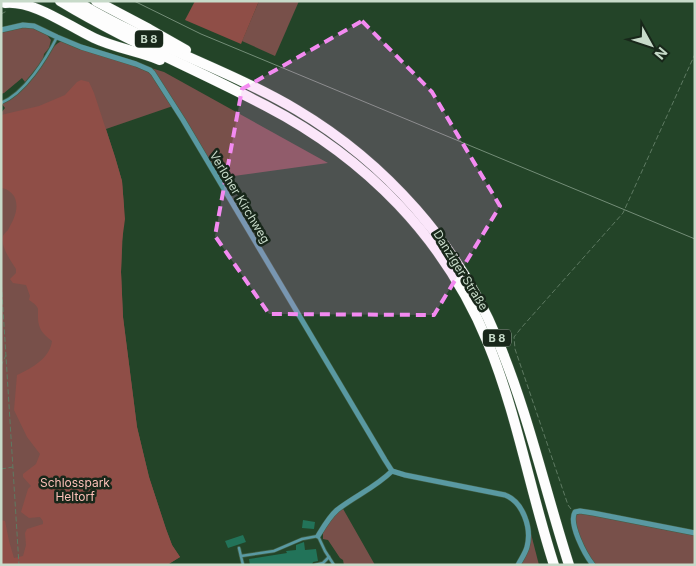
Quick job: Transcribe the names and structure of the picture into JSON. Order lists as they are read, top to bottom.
{
  "streets": {
    "highway": ["B 8", "Danziger Straße"],
    "street": ["Verloher Kirchweg"]
  },
  "parks": ["Schlosspark Heltorf"],
  "north": "bottom right"
}
